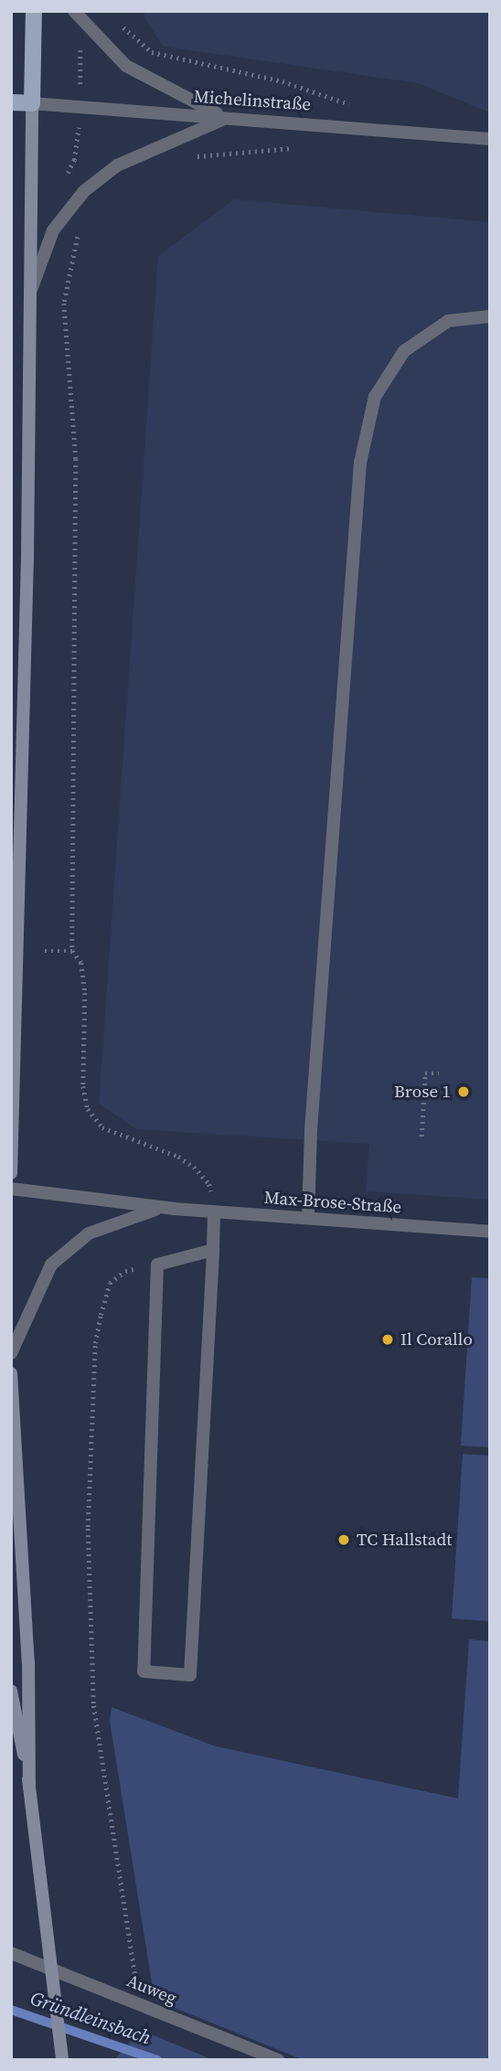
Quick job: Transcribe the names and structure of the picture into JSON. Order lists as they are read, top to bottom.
{
  "streets": {
    "main road": ["Michelinstraße"],
    "street": ["Max-Brose-Straße", "Auweg"]
  },
  "water": ["Gründleinsbach"],
  "places": ["Brose 1", "Il Corallo", "TC Hallstadt"]
}
